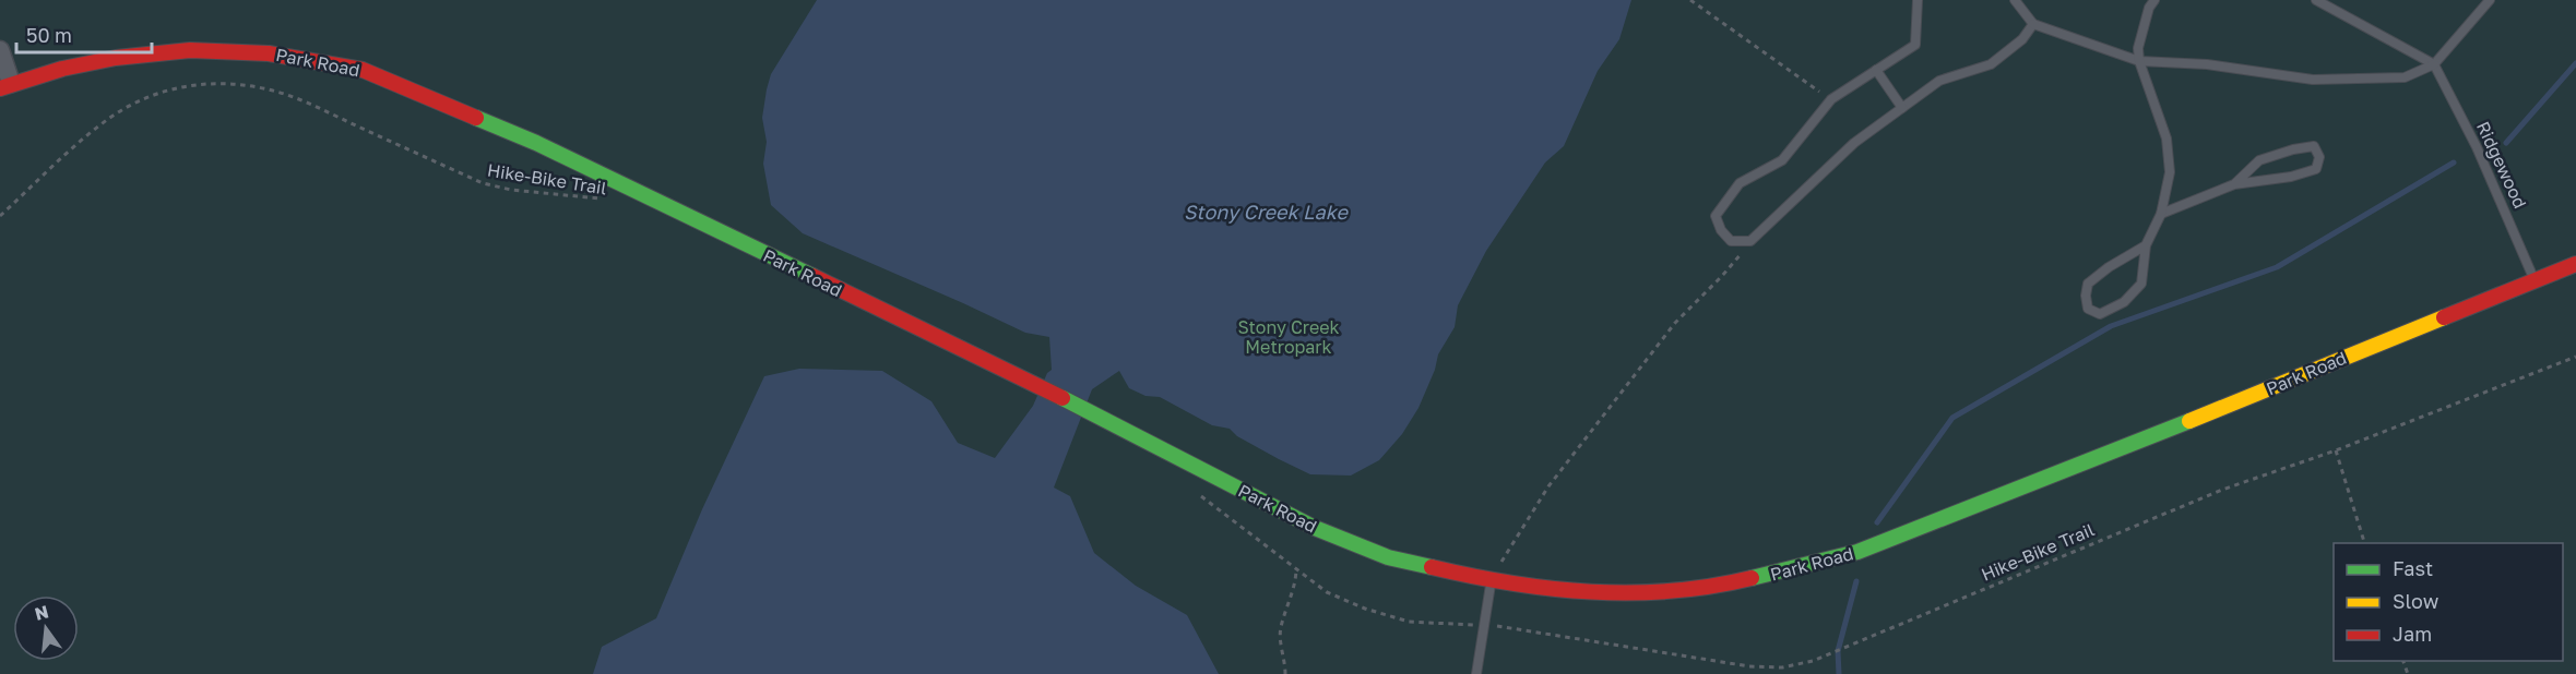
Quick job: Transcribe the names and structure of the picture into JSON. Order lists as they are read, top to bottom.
{
  "streets": {
    "street": ["Park Road"],
    "lane": ["Ridgewood"],
    "path": ["Hike-Bike Trail"]
  },
  "crossings": [
    ["Park Road", "Ridgewood"]
  ],
  "water": ["Stony Creek Lake"],
  "parks": ["Stony Creek Metropark"],
  "legend": ["Fast", "Slow", "Jam"],
  "scale_bar": "50 m",
  "north": "top"
}
